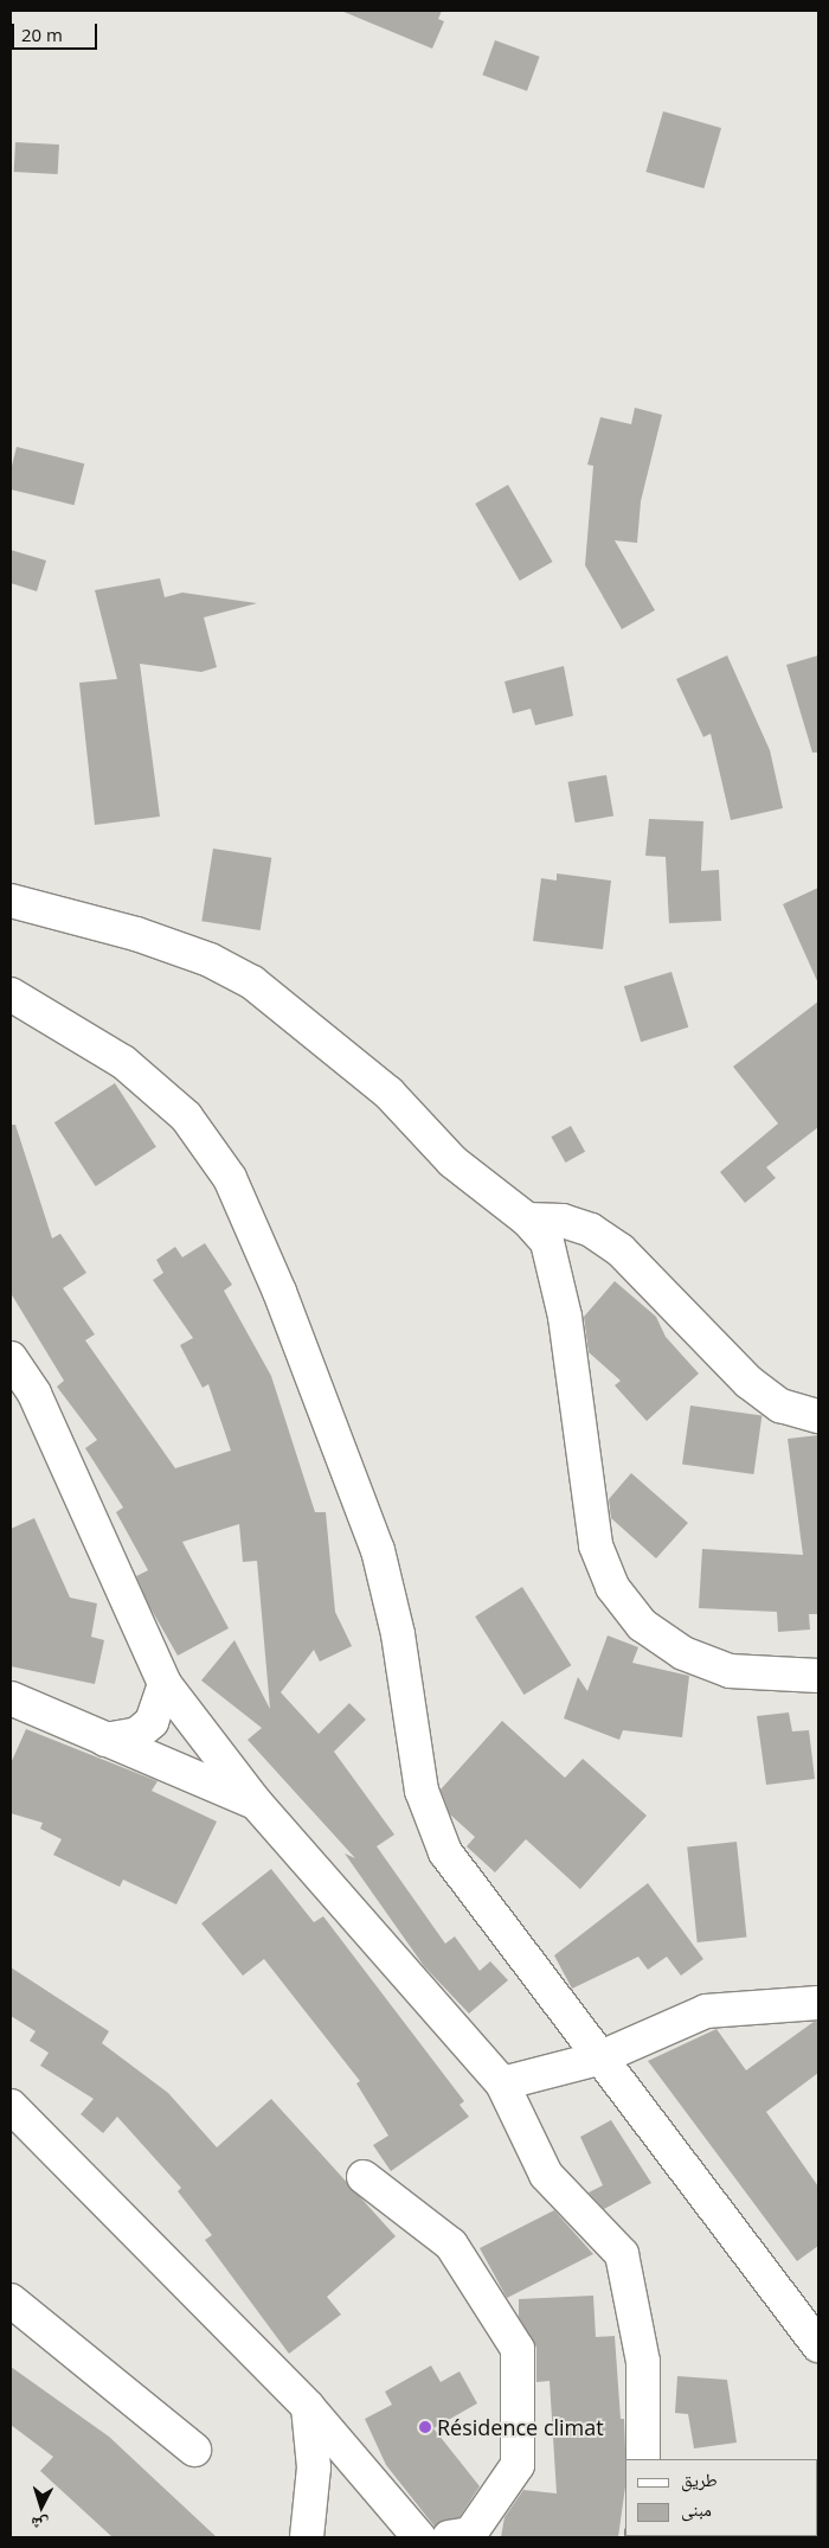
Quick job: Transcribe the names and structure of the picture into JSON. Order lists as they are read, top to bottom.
{
  "places": ["Résidence climat"],
  "legend": ["طريق", "مبنى"],
  "scale_bar": "20 m",
  "north": "bottom"
}
